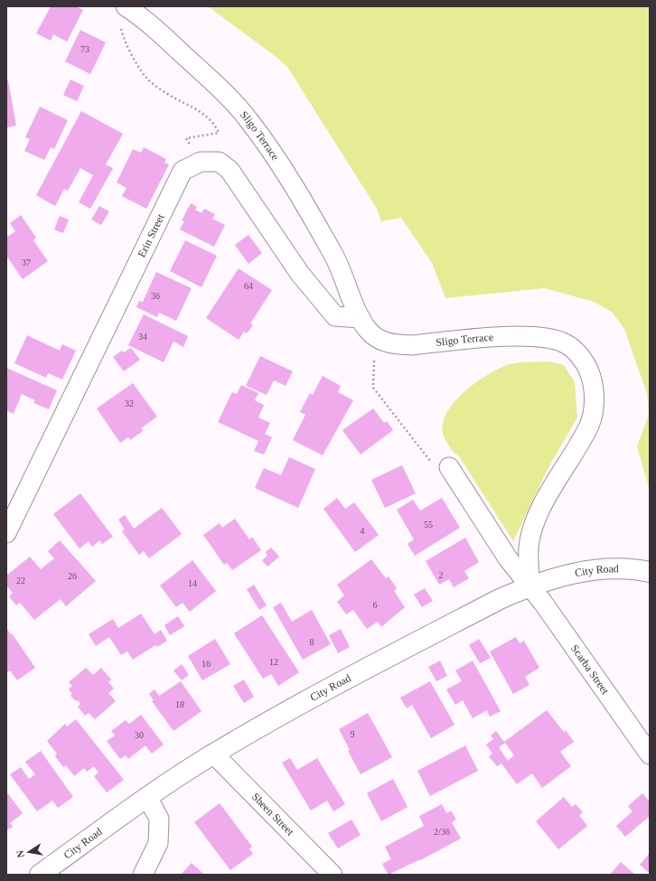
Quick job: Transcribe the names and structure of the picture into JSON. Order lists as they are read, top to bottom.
{
  "streets": {
    "street": [
      "Sligo Terrace",
      "Erin Street",
      "City Road",
      "Scarba Street",
      "Sheen Street"
    ]
  },
  "crossings": [
    ["Sligo Terrace", "Erin Street"],
    ["Sligo Terrace", "City Road"],
    ["Sligo Terrace", "Scarba Street"],
    ["City Road", "Scarba Street"],
    ["City Road", "Sheen Street"]
  ],
  "house_numbers": [
    "73",
    "37",
    "64",
    "36",
    "34",
    "32",
    "55",
    "4",
    "2",
    "26",
    "22",
    "14",
    "6",
    "8",
    "12",
    "16",
    "18",
    "9",
    "30",
    "2/36"
  ],
  "north": "left"
}
